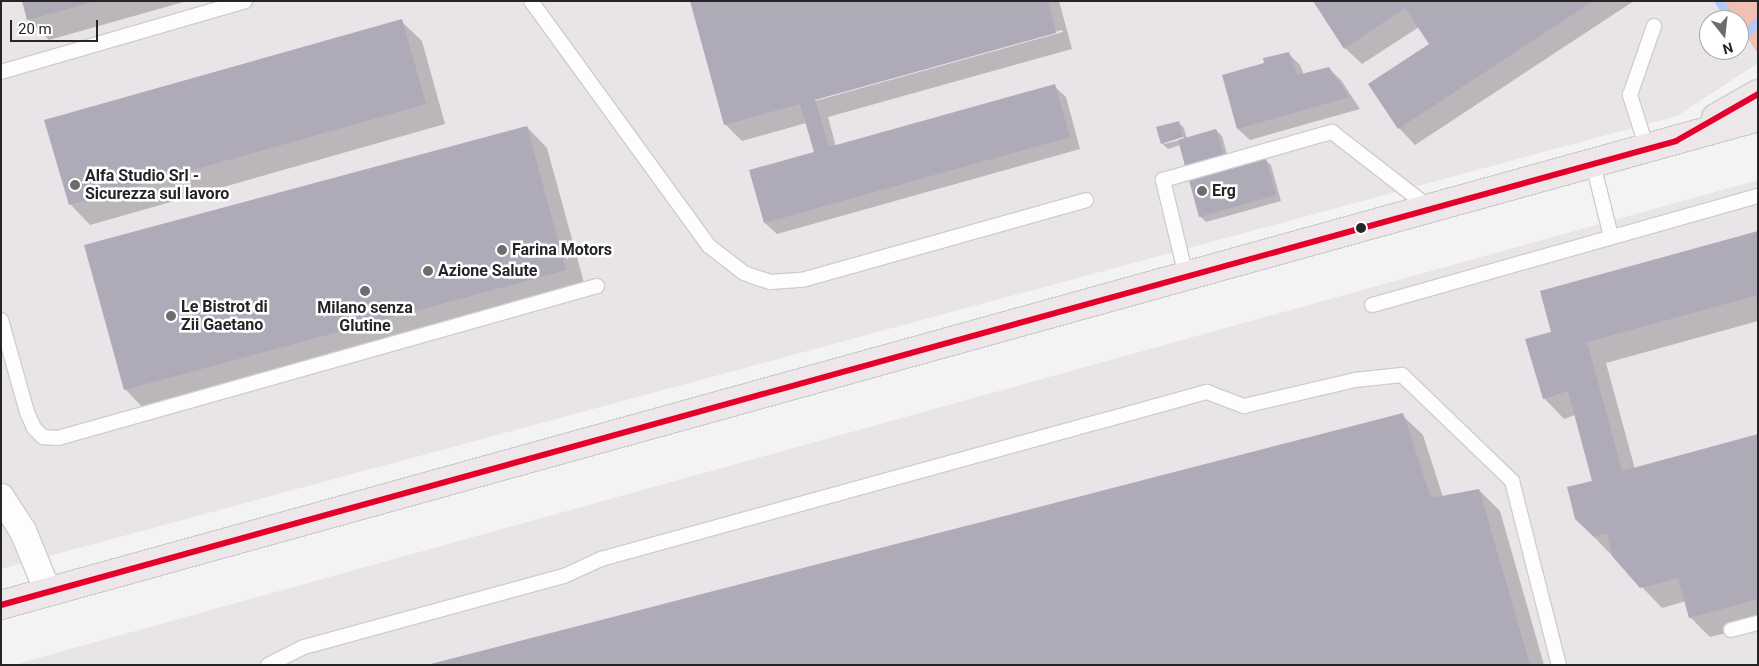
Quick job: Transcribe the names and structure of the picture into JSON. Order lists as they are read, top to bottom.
{
  "places": [
    "Alfa Studio Srl - Sicurezza sul lavoro",
    "Erg",
    "Farina Motors",
    "Azione Salute",
    "Milano senza Glutine",
    "Le Bistrot di Zii Gaetano"
  ],
  "scale_bar": "20 m",
  "north": "bottom"
}
